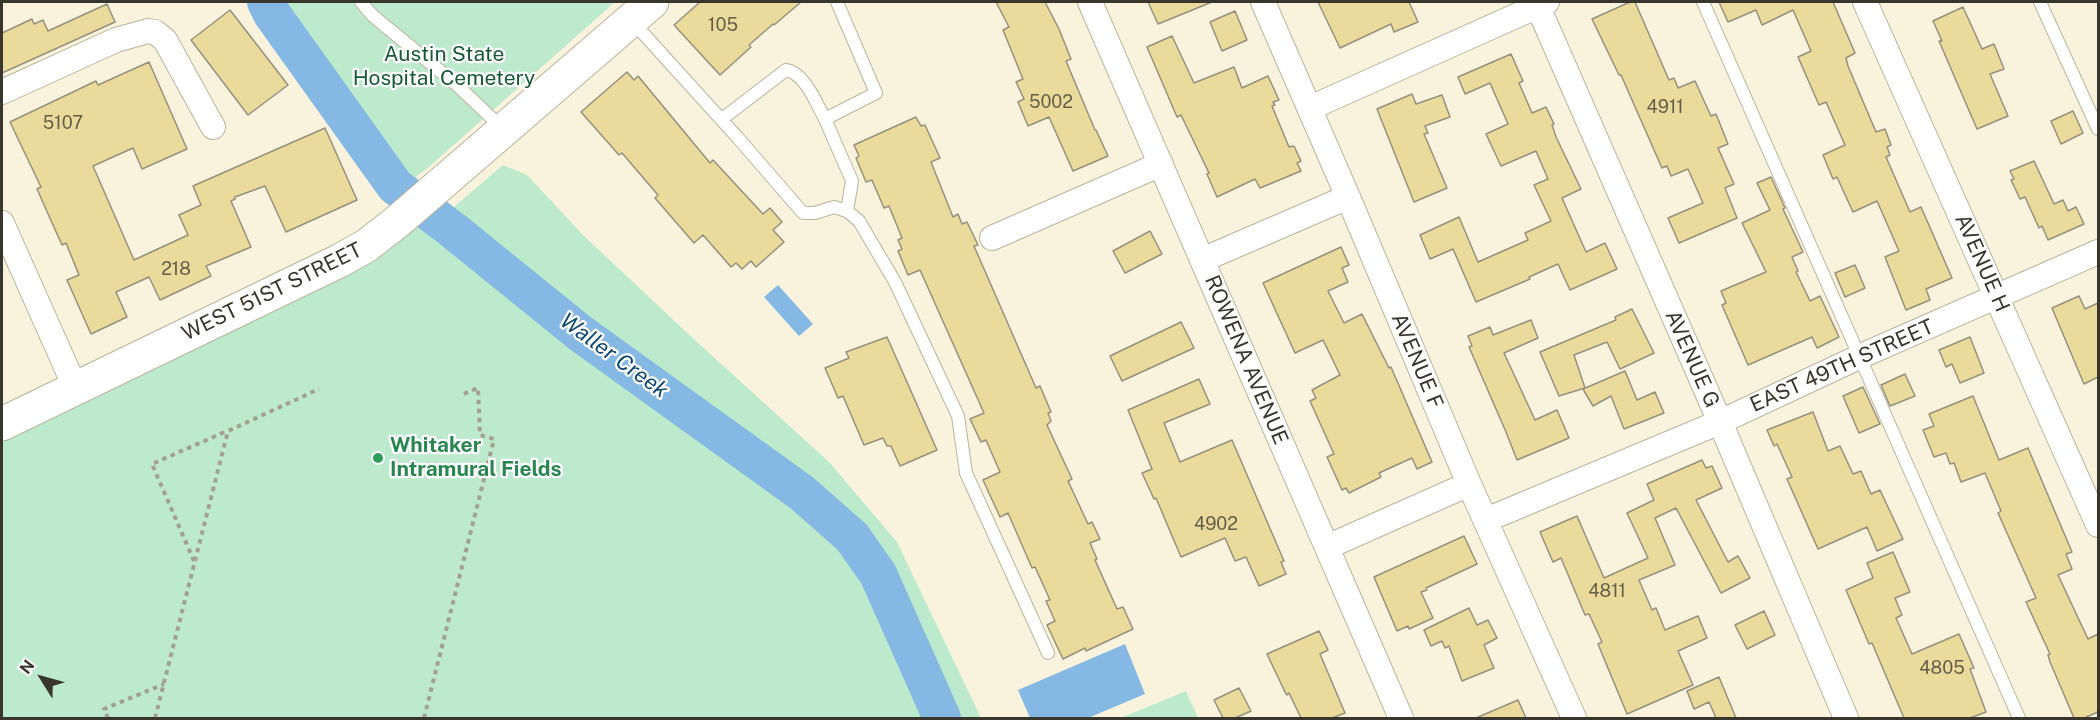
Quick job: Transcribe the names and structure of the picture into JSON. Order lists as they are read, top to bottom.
{
  "streets": {
    "main road": ["WEST 51ST STREET"],
    "street": [
      "AVENUE H",
      "AVENUE G",
      "ROWENA AVENUE",
      "AVENUE F",
      "EAST 49TH STREET"
    ]
  },
  "crossings": [
    ["AVENUE H", "EAST 49TH STREET"],
    ["AVENUE G", "EAST 49TH STREET"],
    ["AVENUE F", "EAST 49TH STREET"]
  ],
  "water": ["Waller Creek"],
  "parks": ["Austin State Hospital Cemetery"],
  "places": ["Whitaker Intramural Fields"],
  "house_numbers": [
    "105",
    "5002",
    "4911",
    "5107",
    "218",
    "4902",
    "4811",
    "4805"
  ],
  "north": "top left"
}
